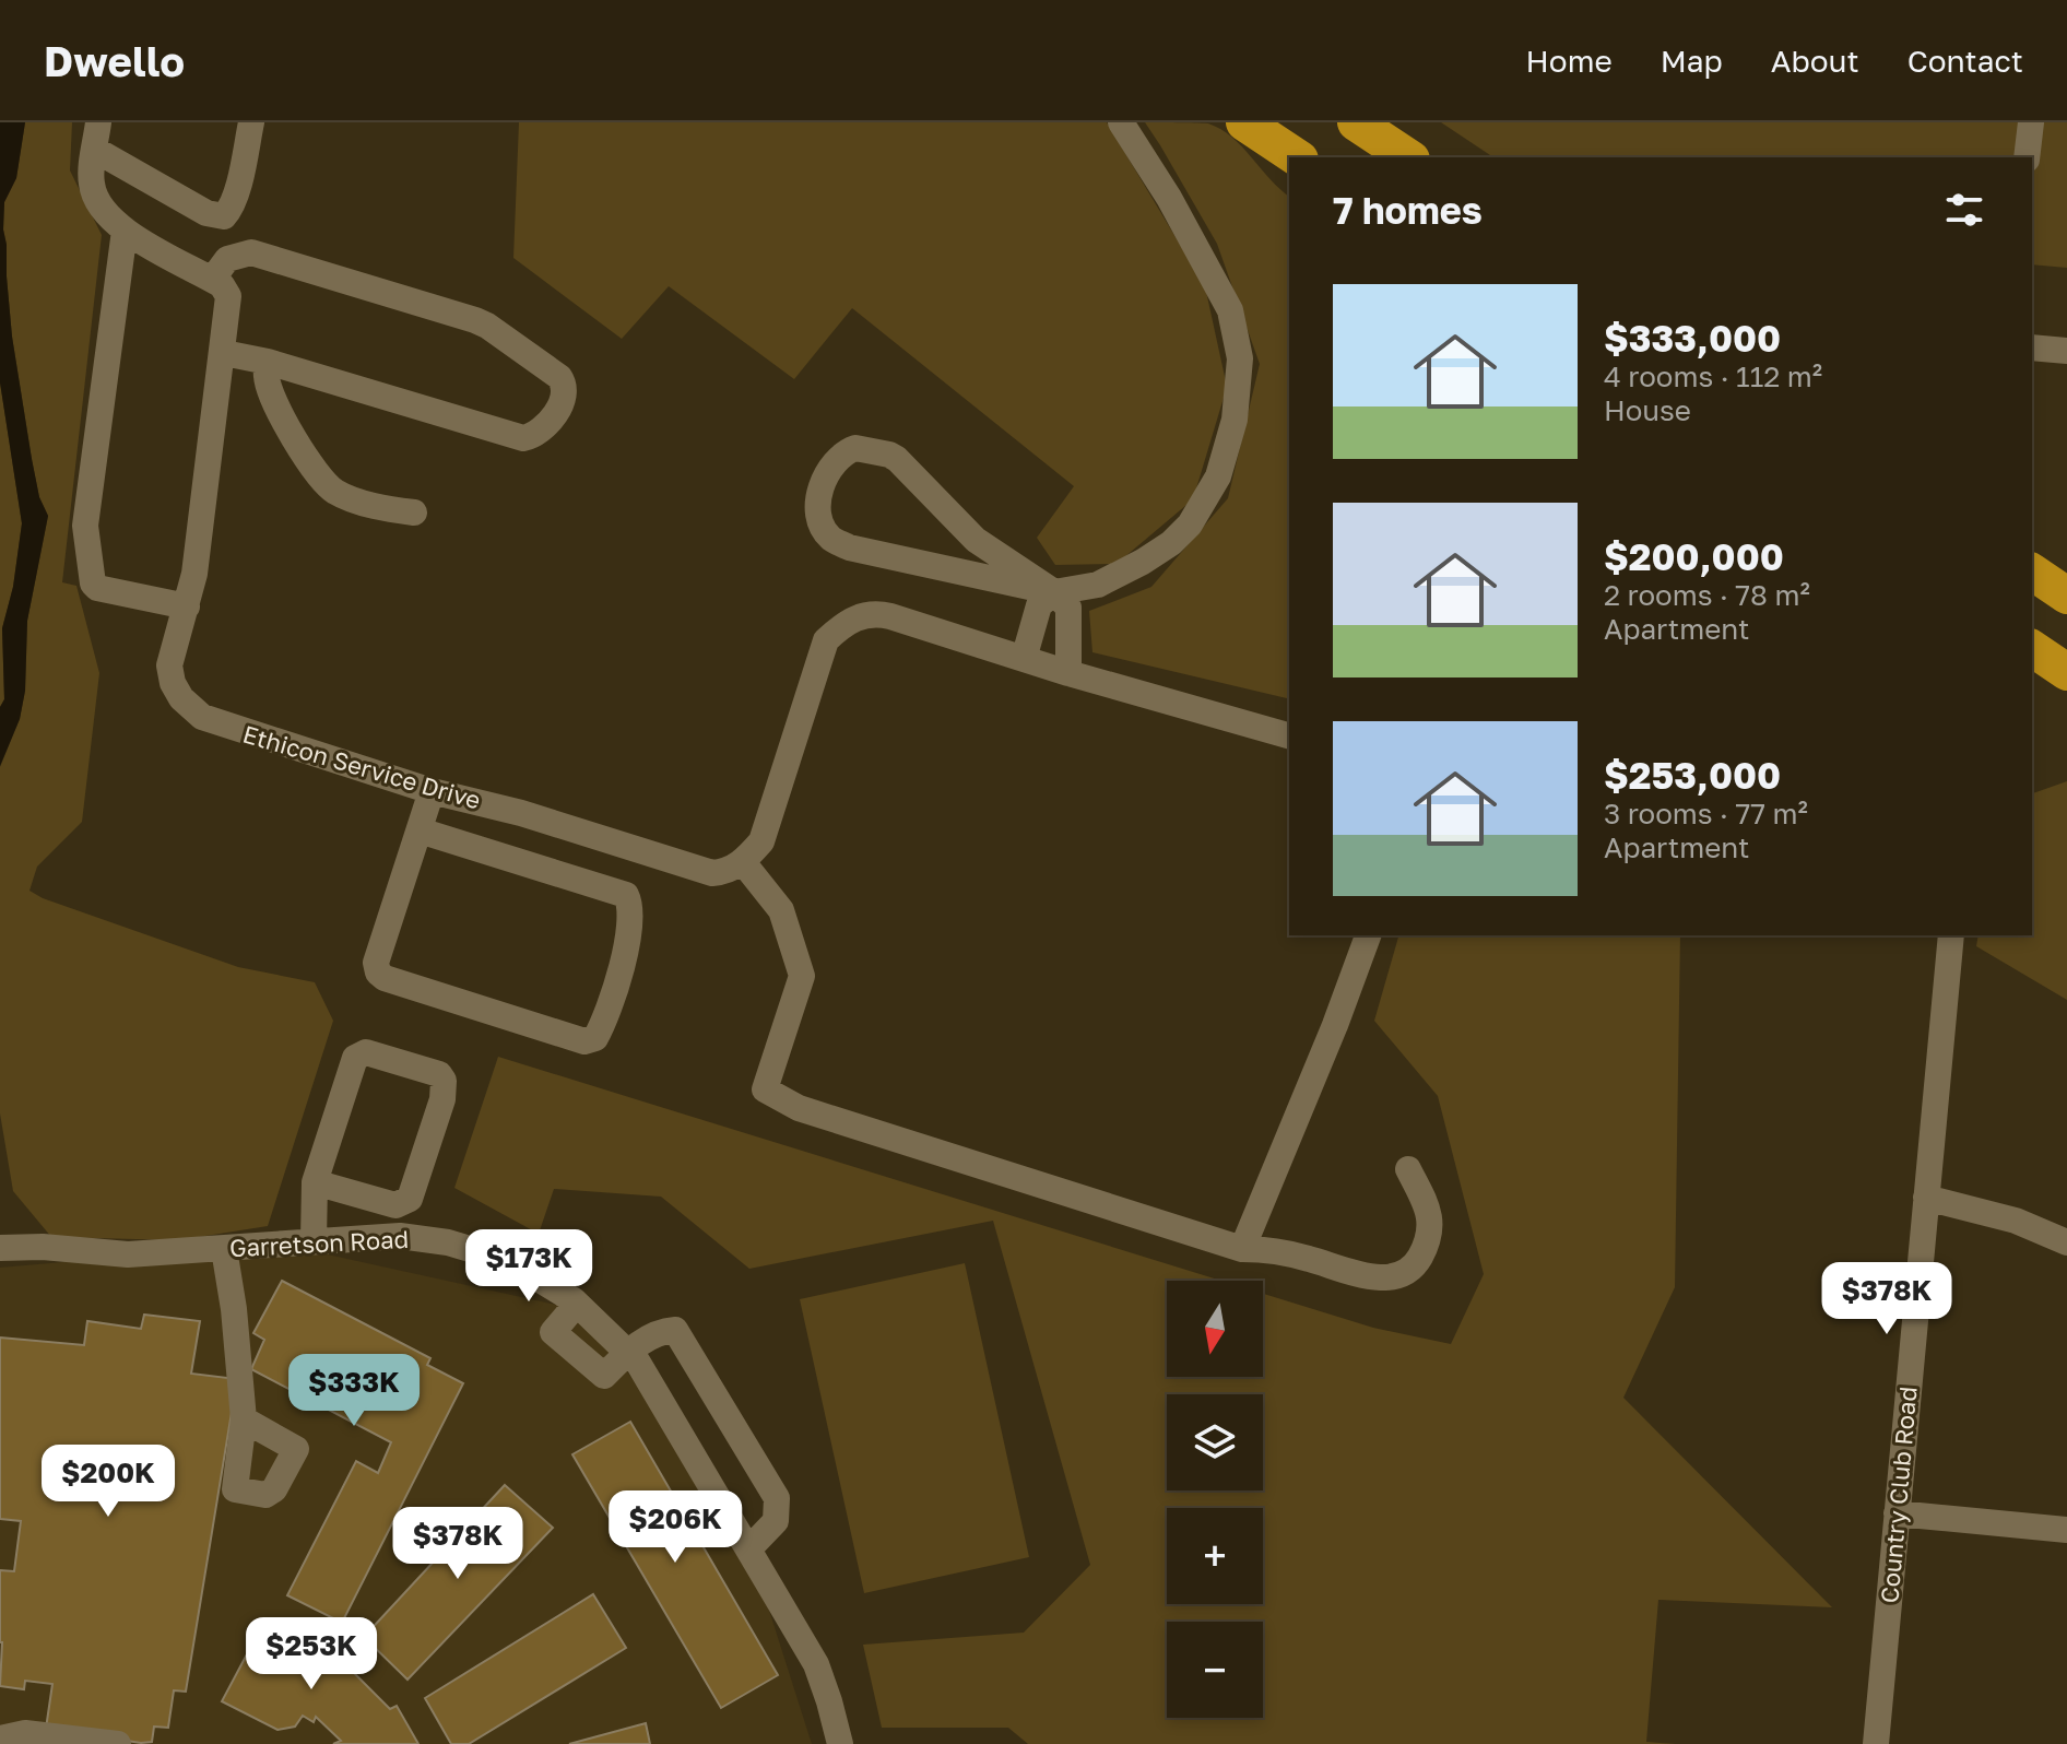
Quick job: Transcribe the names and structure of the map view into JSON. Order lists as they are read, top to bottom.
{
  "streets": {
    "street": ["Ethicon Service Drive", "Garretson Road", "Country Club Road"]
  },
  "north": "bottom",
  "page": {
    "header": "Dwello",
    "nav": [
      "Home",
      "Map",
      "About",
      "Contact"
    ],
    "heading": "7 homes",
    "list": [
      {
        "name": "$333,000",
        "note": "4 rooms · 112 m² · House"
      },
      {
        "name": "$200,000",
        "note": "2 rooms · 78 m² · Apartment"
      },
      {
        "name": "$253,000",
        "note": "3 rooms · 77 m² · Apartment"
      }
    ],
    "price": [
      "$173K",
      "$378K",
      "$333K",
      "$200K",
      "$206K",
      "$378K",
      "$253K"
    ],
    "map_buttons": ["+", "−"]
  }
}
